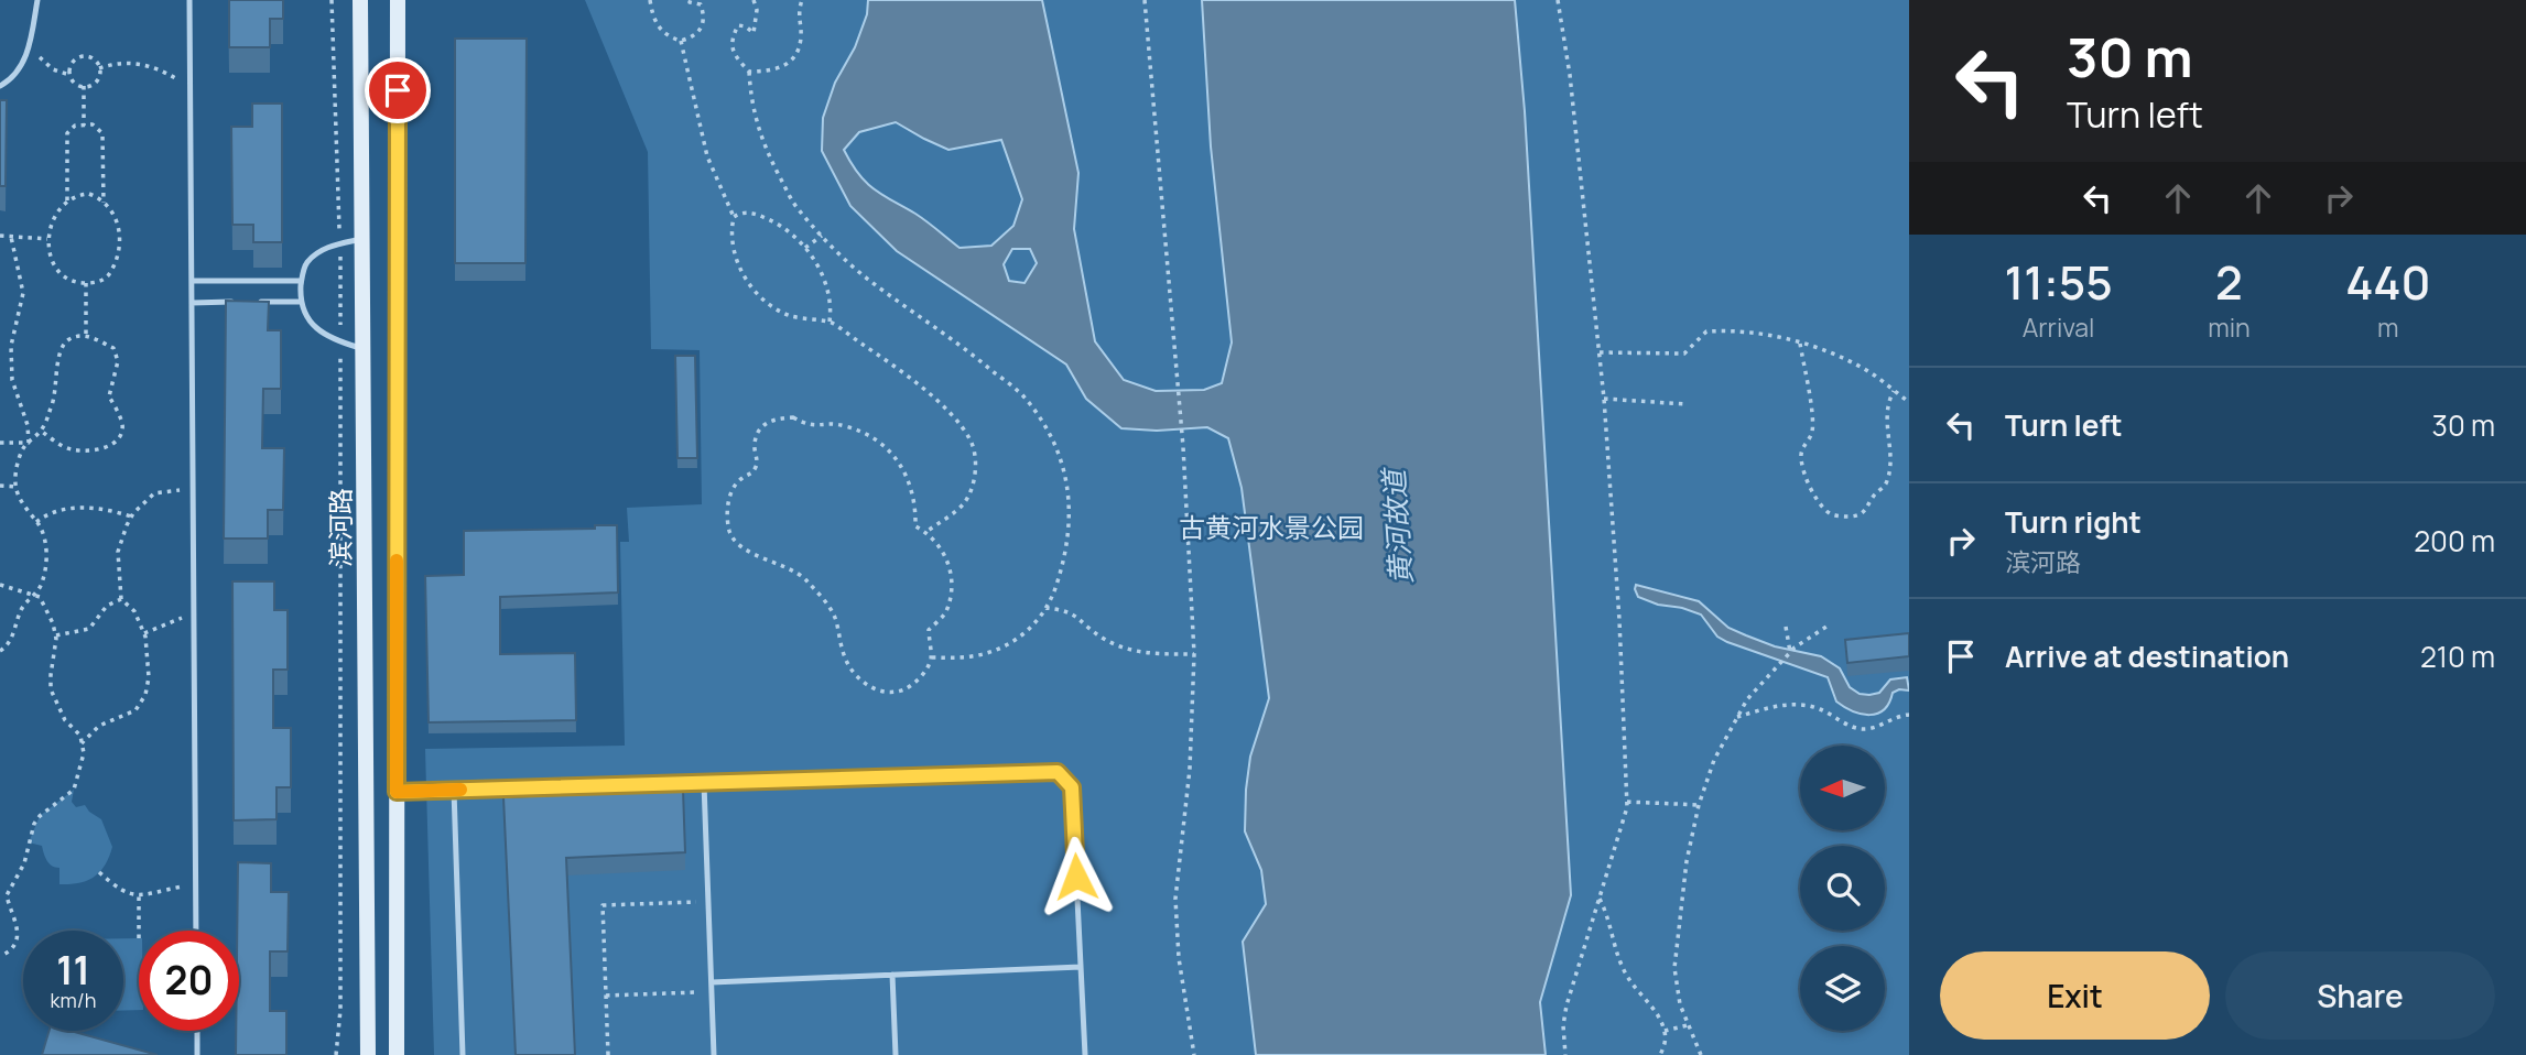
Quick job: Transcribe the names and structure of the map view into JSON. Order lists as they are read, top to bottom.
{
  "streets": {
    "main road": ["滨河路"]
  },
  "water": ["黄河故道"],
  "parks": ["古黄河水景公园"],
  "north": "left",
  "page": {
    "turn": ["30 m", "Turn left"],
    "eta": [
      "11:55",
      "Arrival",
      "2",
      "min",
      "440",
      "m"
    ],
    "list": [
      {
        "name": "Turn left",
        "value": "30 m"
      },
      {
        "name": "Turn right",
        "note": "滨河路",
        "value": "200 m"
      },
      {
        "name": "Arrive at destination",
        "value": "210 m"
      }
    ],
    "speed": "11 km/h",
    "limit": "20",
    "buttons": ["Exit", "Share"]
  }
}
